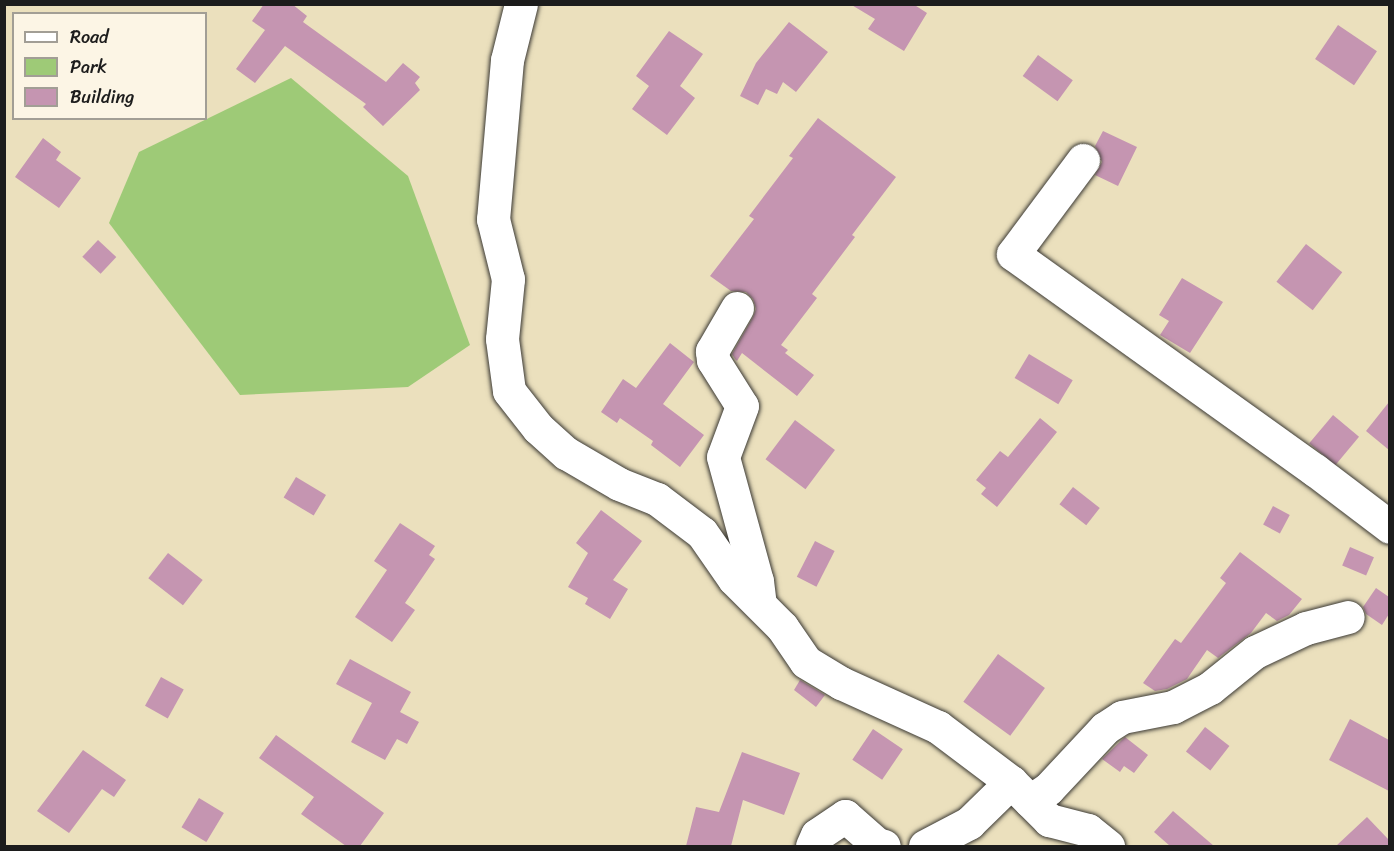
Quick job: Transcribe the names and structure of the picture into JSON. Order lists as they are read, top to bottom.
{
  "legend": ["Road", "Park", "Building"]
}
